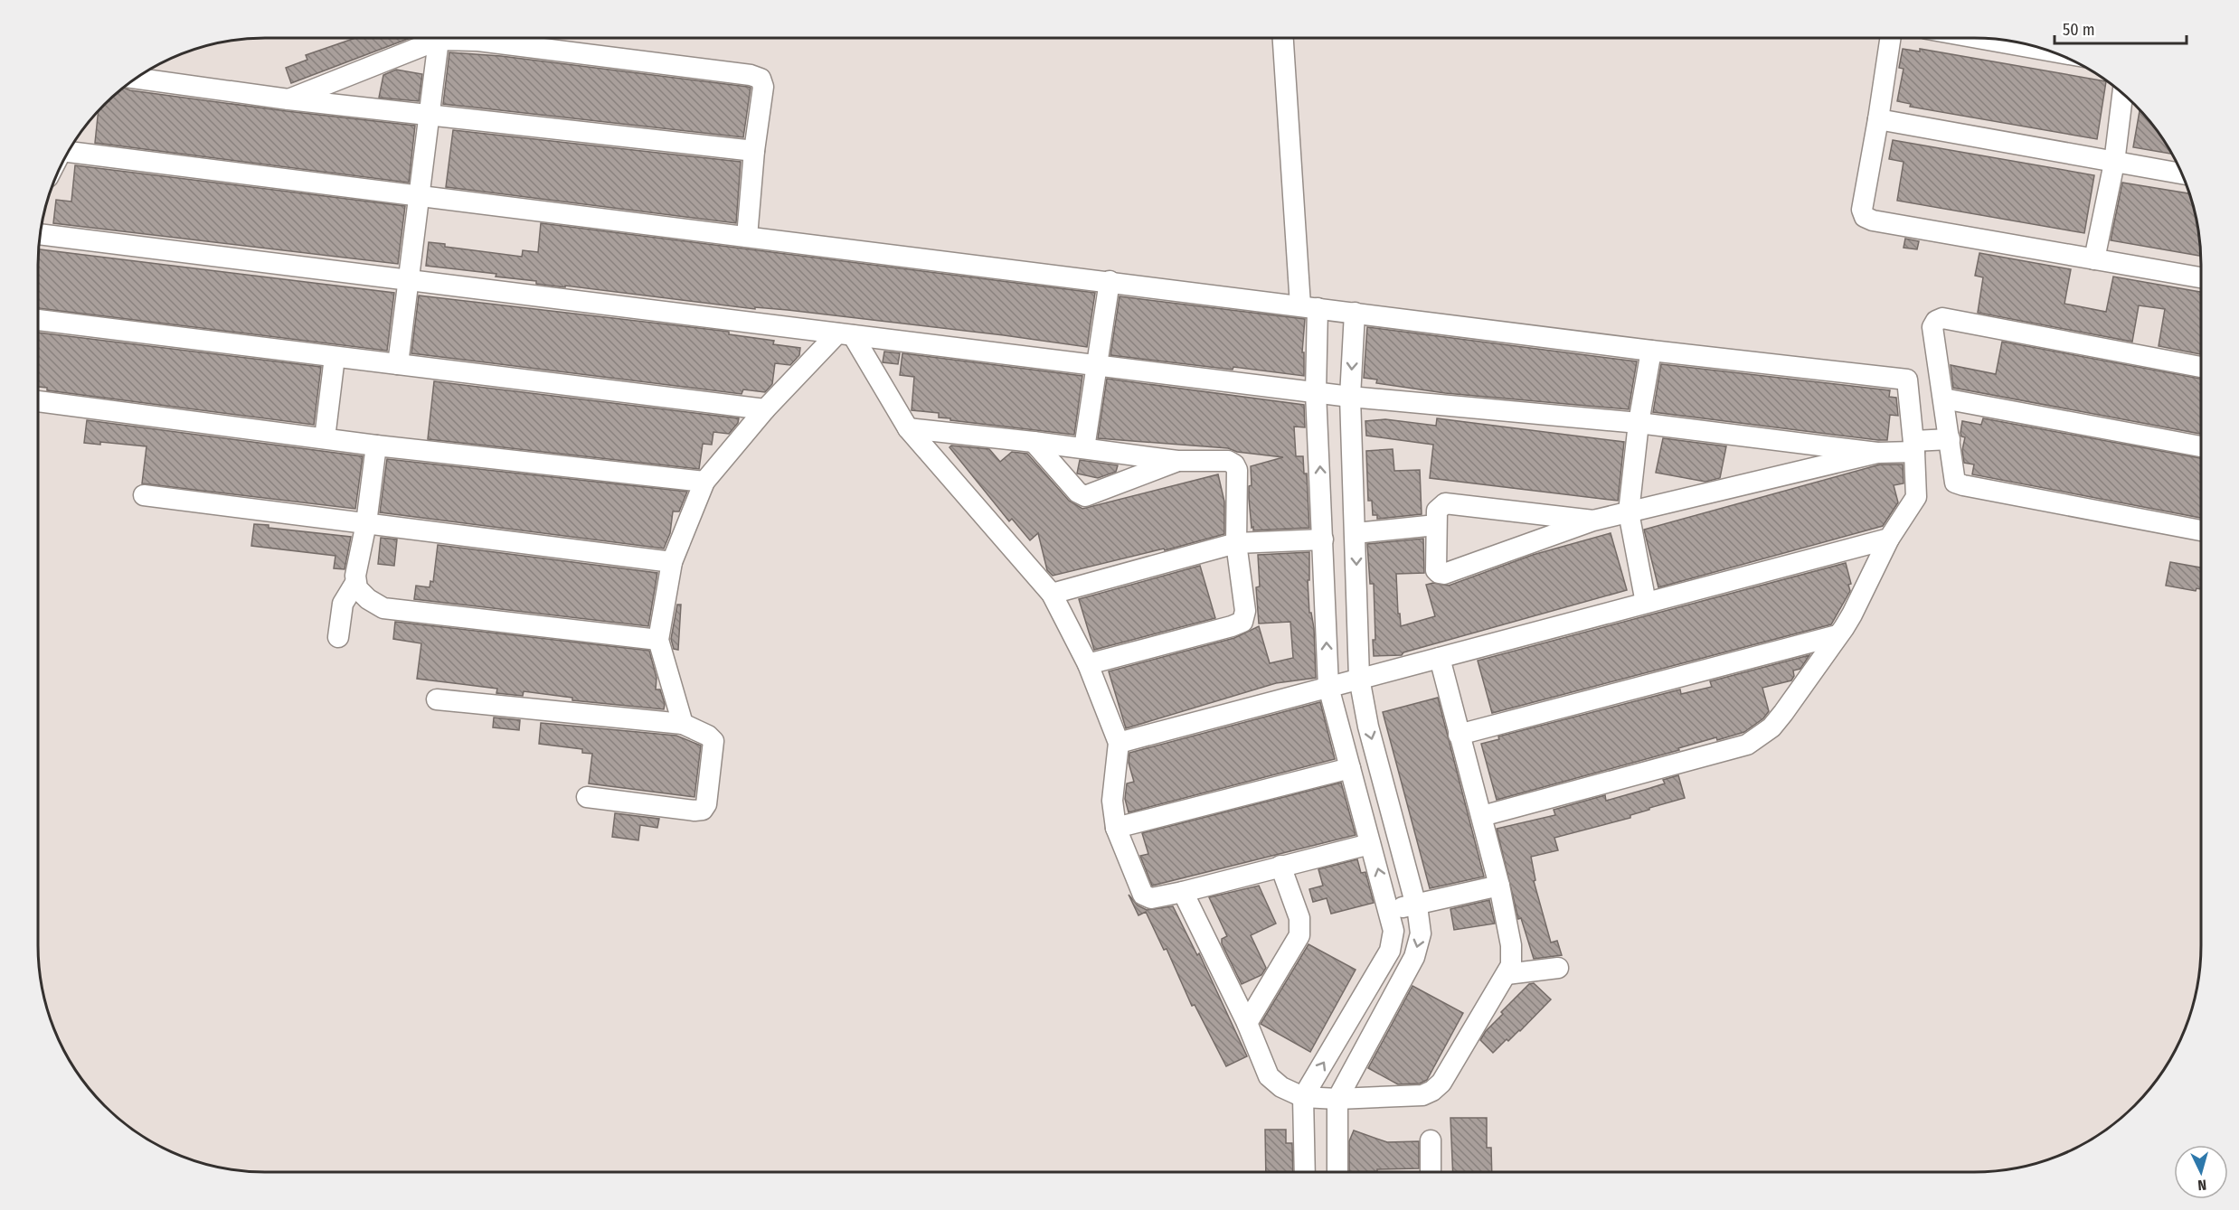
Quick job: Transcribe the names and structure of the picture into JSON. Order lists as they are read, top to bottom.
{
  "scale_bar": "50 m",
  "north": "bottom"
}
